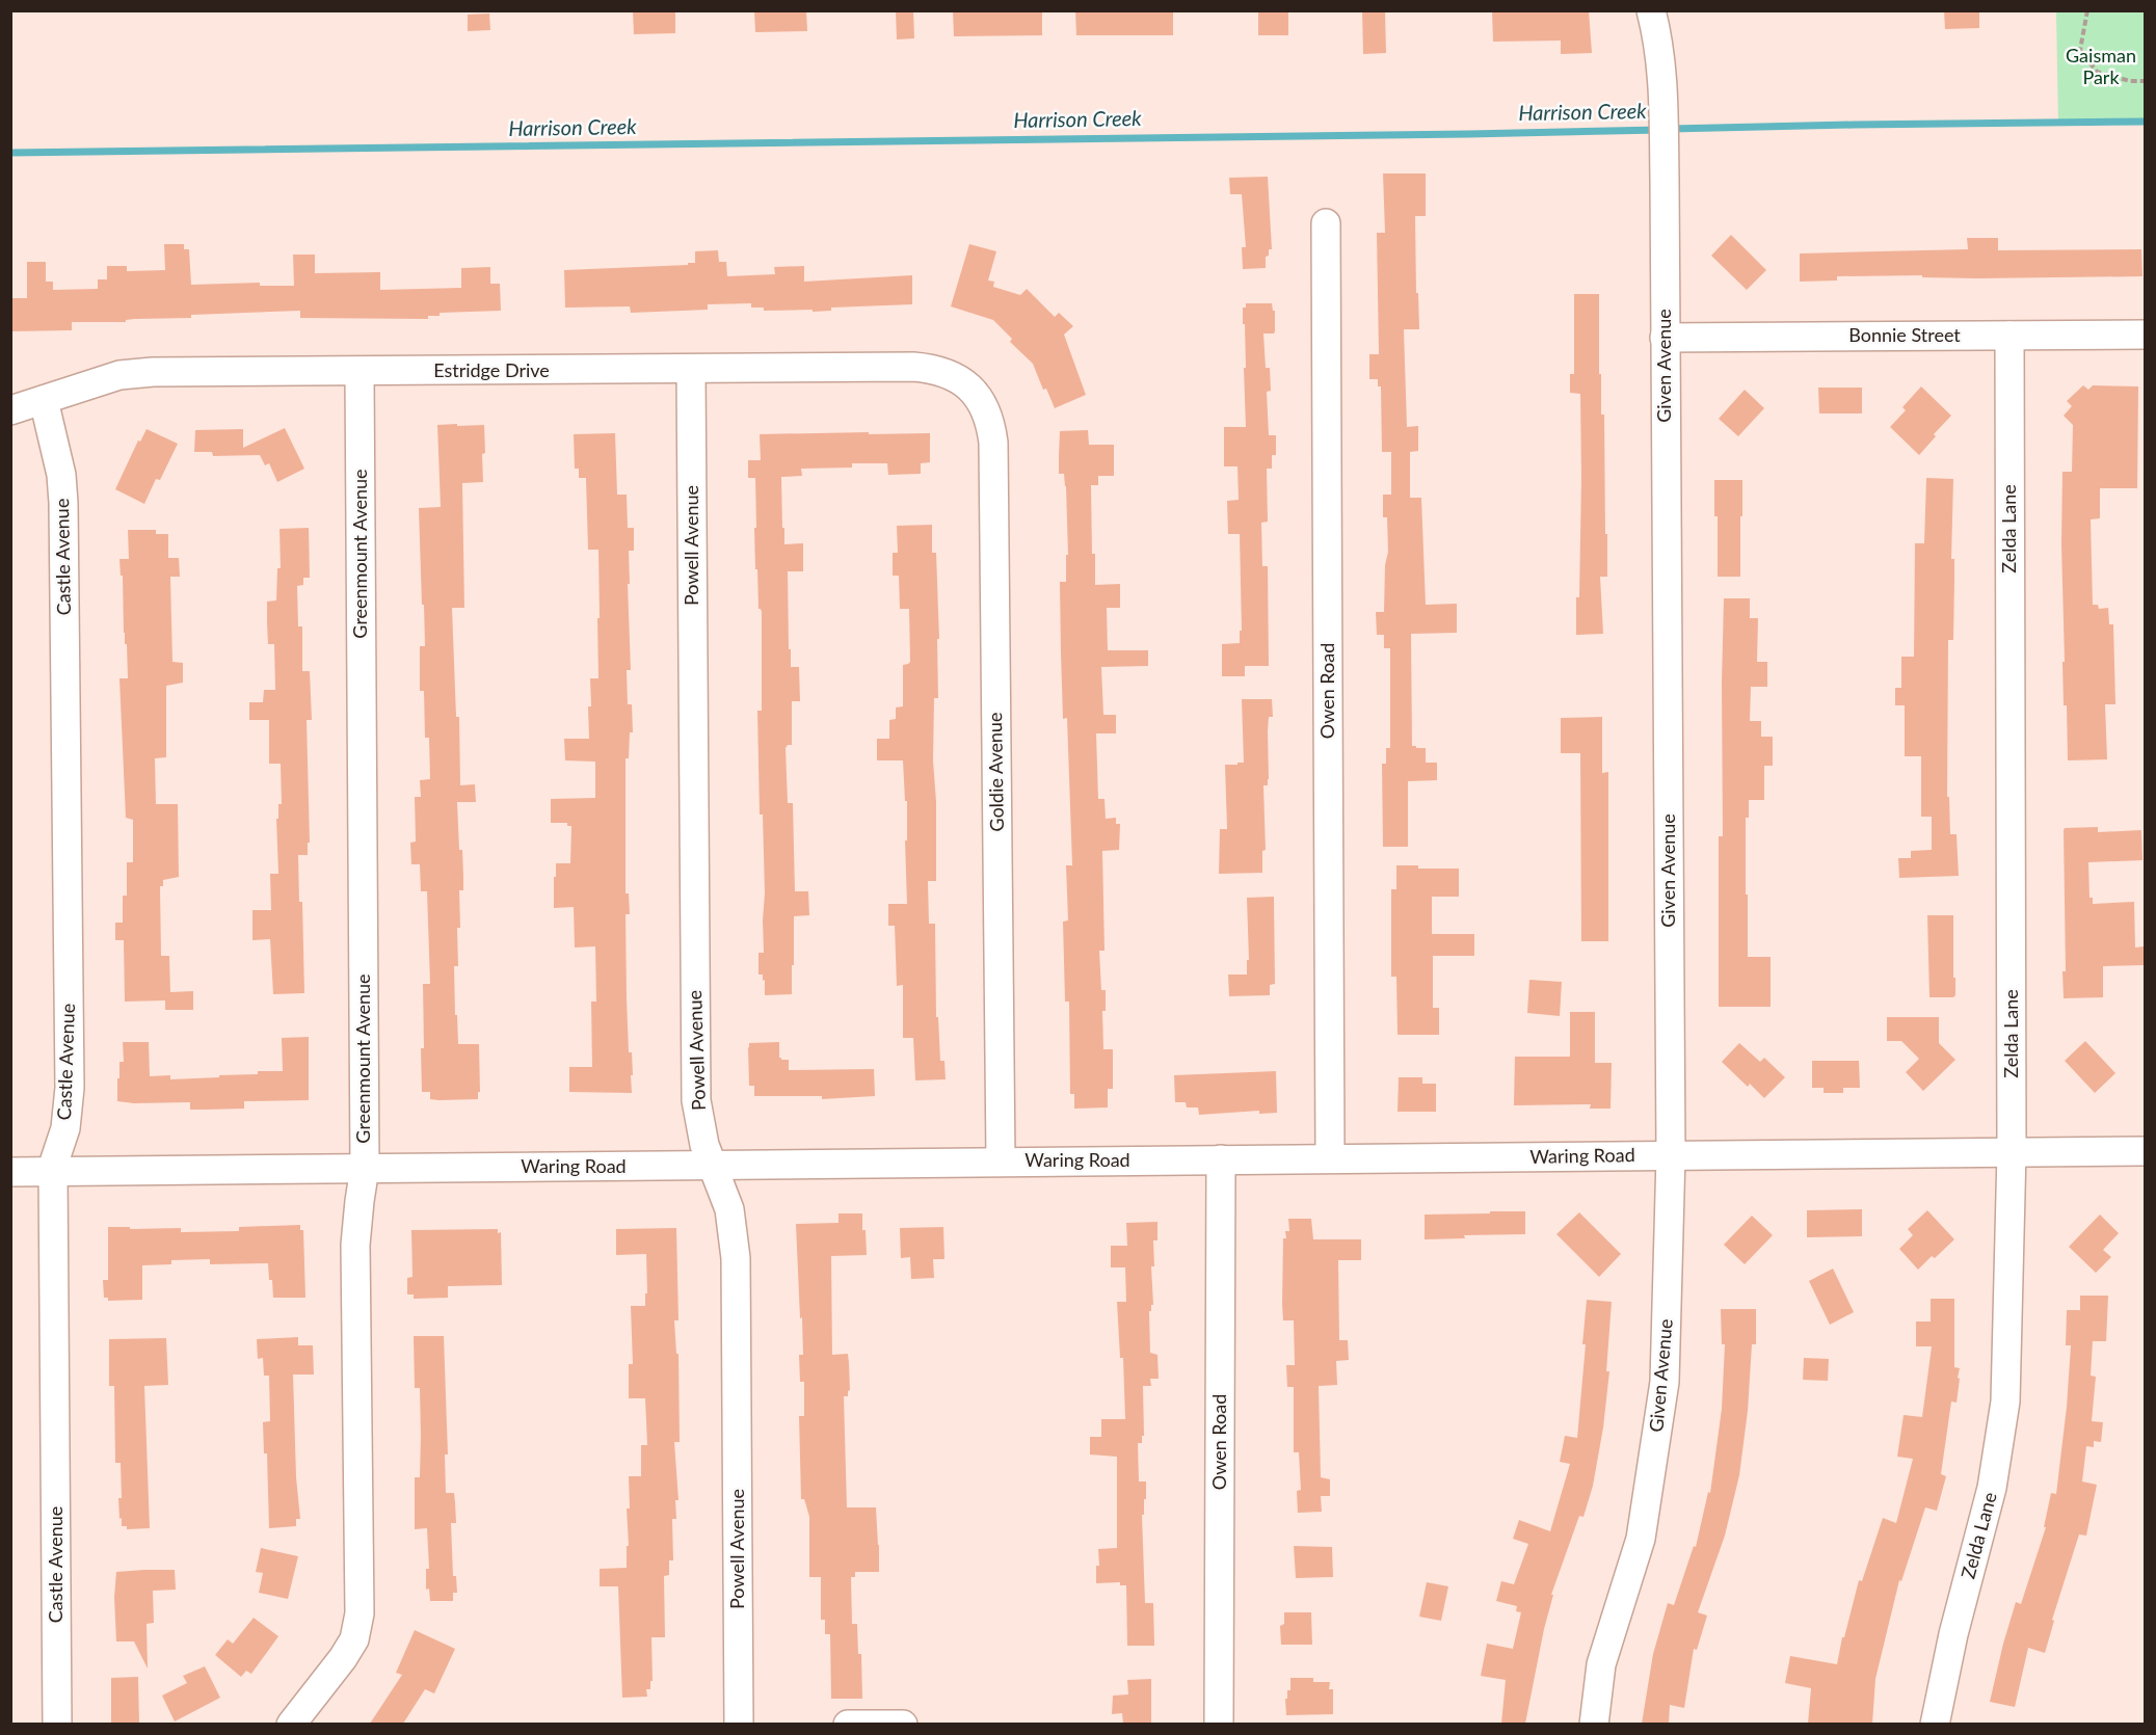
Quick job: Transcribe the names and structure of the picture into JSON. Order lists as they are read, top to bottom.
{
  "streets": {
    "street": [
      "Bonnie Street",
      "Given Avenue",
      "Estridge Drive",
      "Zelda Lane",
      "Powell Avenue",
      "Greenmount Avenue",
      "Castle Avenue",
      "Owen Road",
      "Goldie Avenue",
      "Waring Road"
    ]
  },
  "crossings": [
    ["Bonnie Street", "Given Avenue"],
    ["Bonnie Street", "Zelda Lane"],
    ["Given Avenue", "Waring Road"],
    ["Estridge Drive", "Powell Avenue"],
    ["Estridge Drive", "Greenmount Avenue"],
    ["Estridge Drive", "Castle Avenue"],
    ["Estridge Drive", "Goldie Avenue"],
    ["Zelda Lane", "Waring Road"],
    ["Powell Avenue", "Waring Road"],
    ["Greenmount Avenue", "Waring Road"],
    ["Castle Avenue", "Waring Road"],
    ["Owen Road", "Waring Road"],
    ["Goldie Avenue", "Waring Road"]
  ],
  "water": ["Harrison Creek"],
  "parks": ["Gaisman Park"]
}
